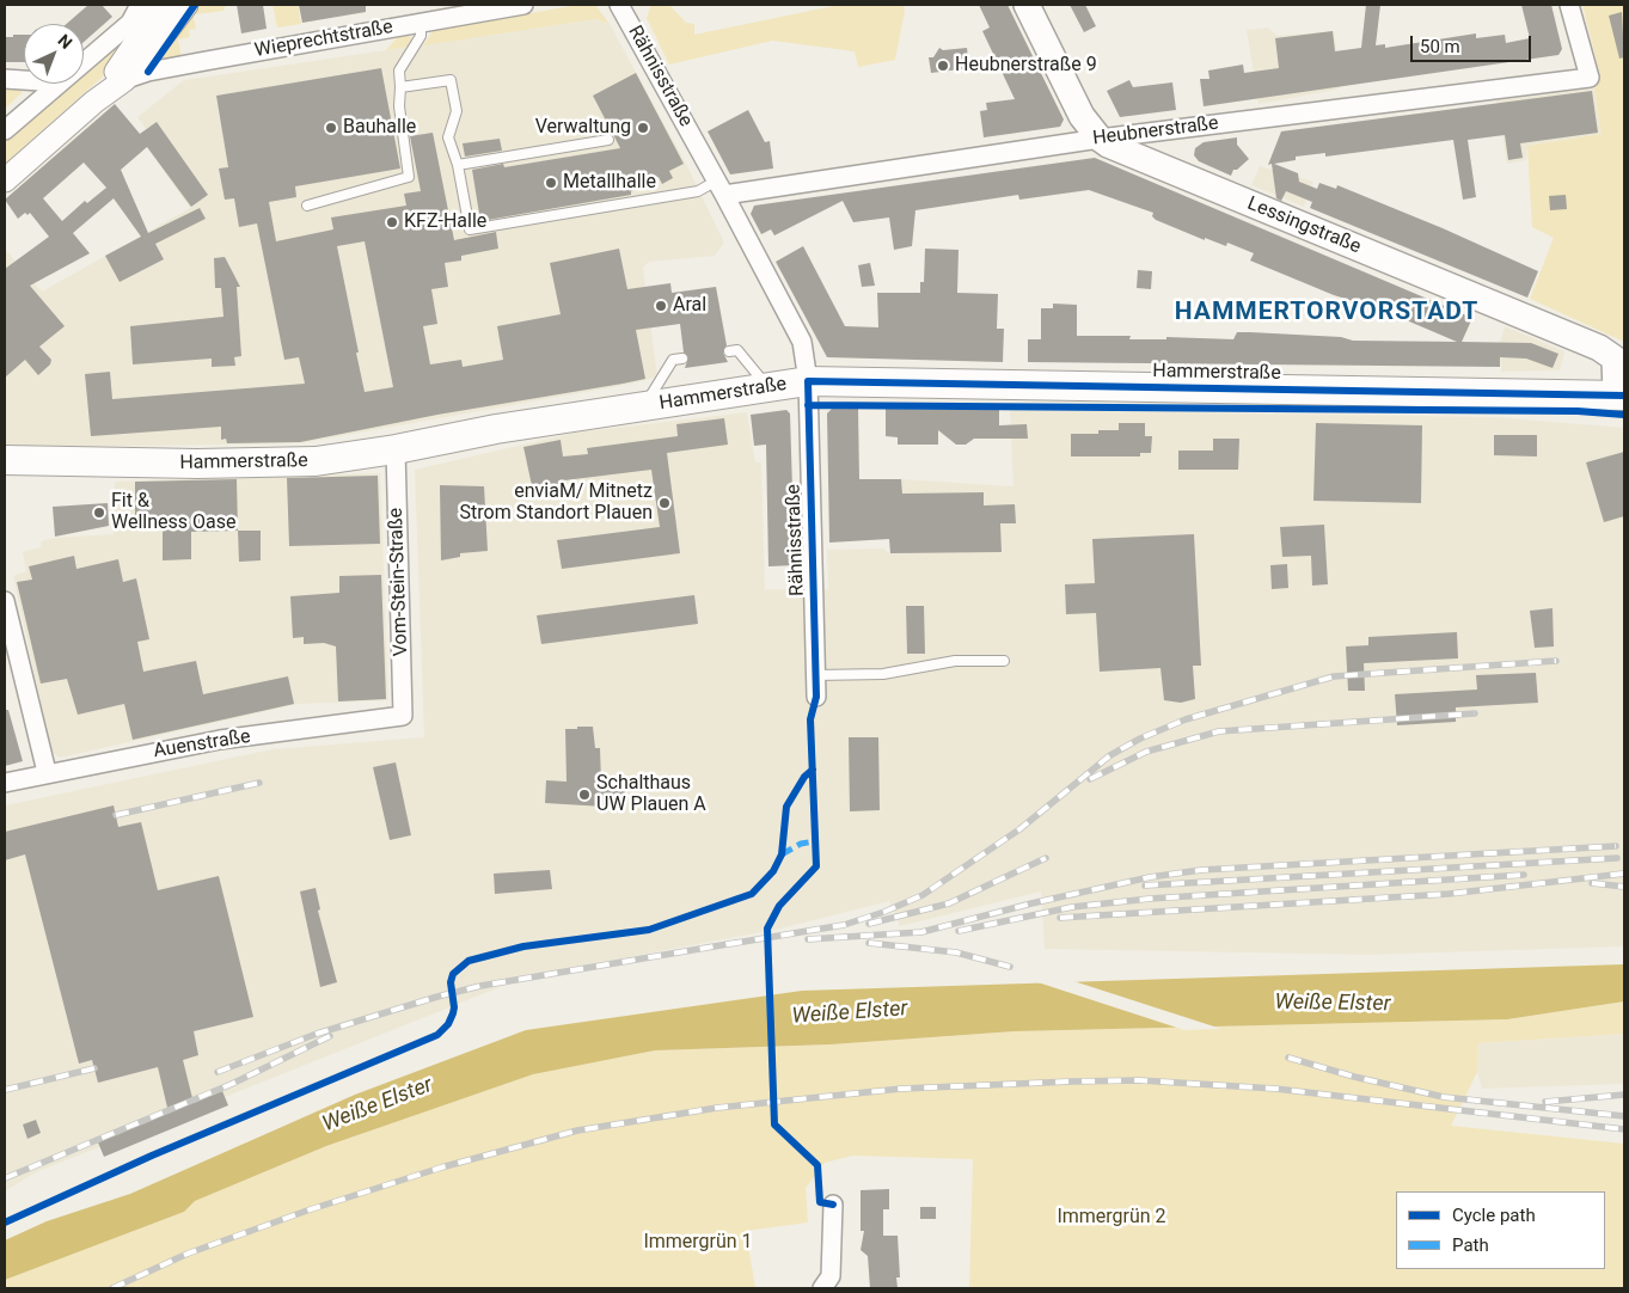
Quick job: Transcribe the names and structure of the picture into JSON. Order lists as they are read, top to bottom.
{
  "streets": {
    "main road": ["Lessingstraße", "Hammerstraße"],
    "street": [
      "Wieprechtstraße",
      "Rähnisstraße",
      "Heubnerstraße",
      "Vom-Stein-Straße",
      "Auenstraße"
    ]
  },
  "crossings": [
    ["Rähnisstraße", "Heubnerstraße"],
    ["Rähnisstraße", "Hammerstraße"],
    ["Heubnerstraße", "Lessingstraße"],
    ["Lessingstraße", "Hammerstraße"],
    ["Hammerstraße", "Vom-Stein-Straße"],
    ["Vom-Stein-Straße", "Auenstraße"]
  ],
  "districts": ["HAMMERTORVORSTADT"],
  "water": ["Weiße Elster"],
  "parks": ["Immergrün 2", "Immergrün 1"],
  "places": [
    "Heubnerstraße 9",
    "Bauhalle",
    "Verwaltung",
    "Metallhalle",
    "KFZ-Halle",
    "Aral",
    "enviaM/ Mitnetz Strom Standort Plauen",
    "Fit & Wellness Oase",
    "Schalthaus UW Plauen A"
  ],
  "legend": ["Cycle path", "Path"],
  "scale_bar": "50 m",
  "north": "top right"
}
